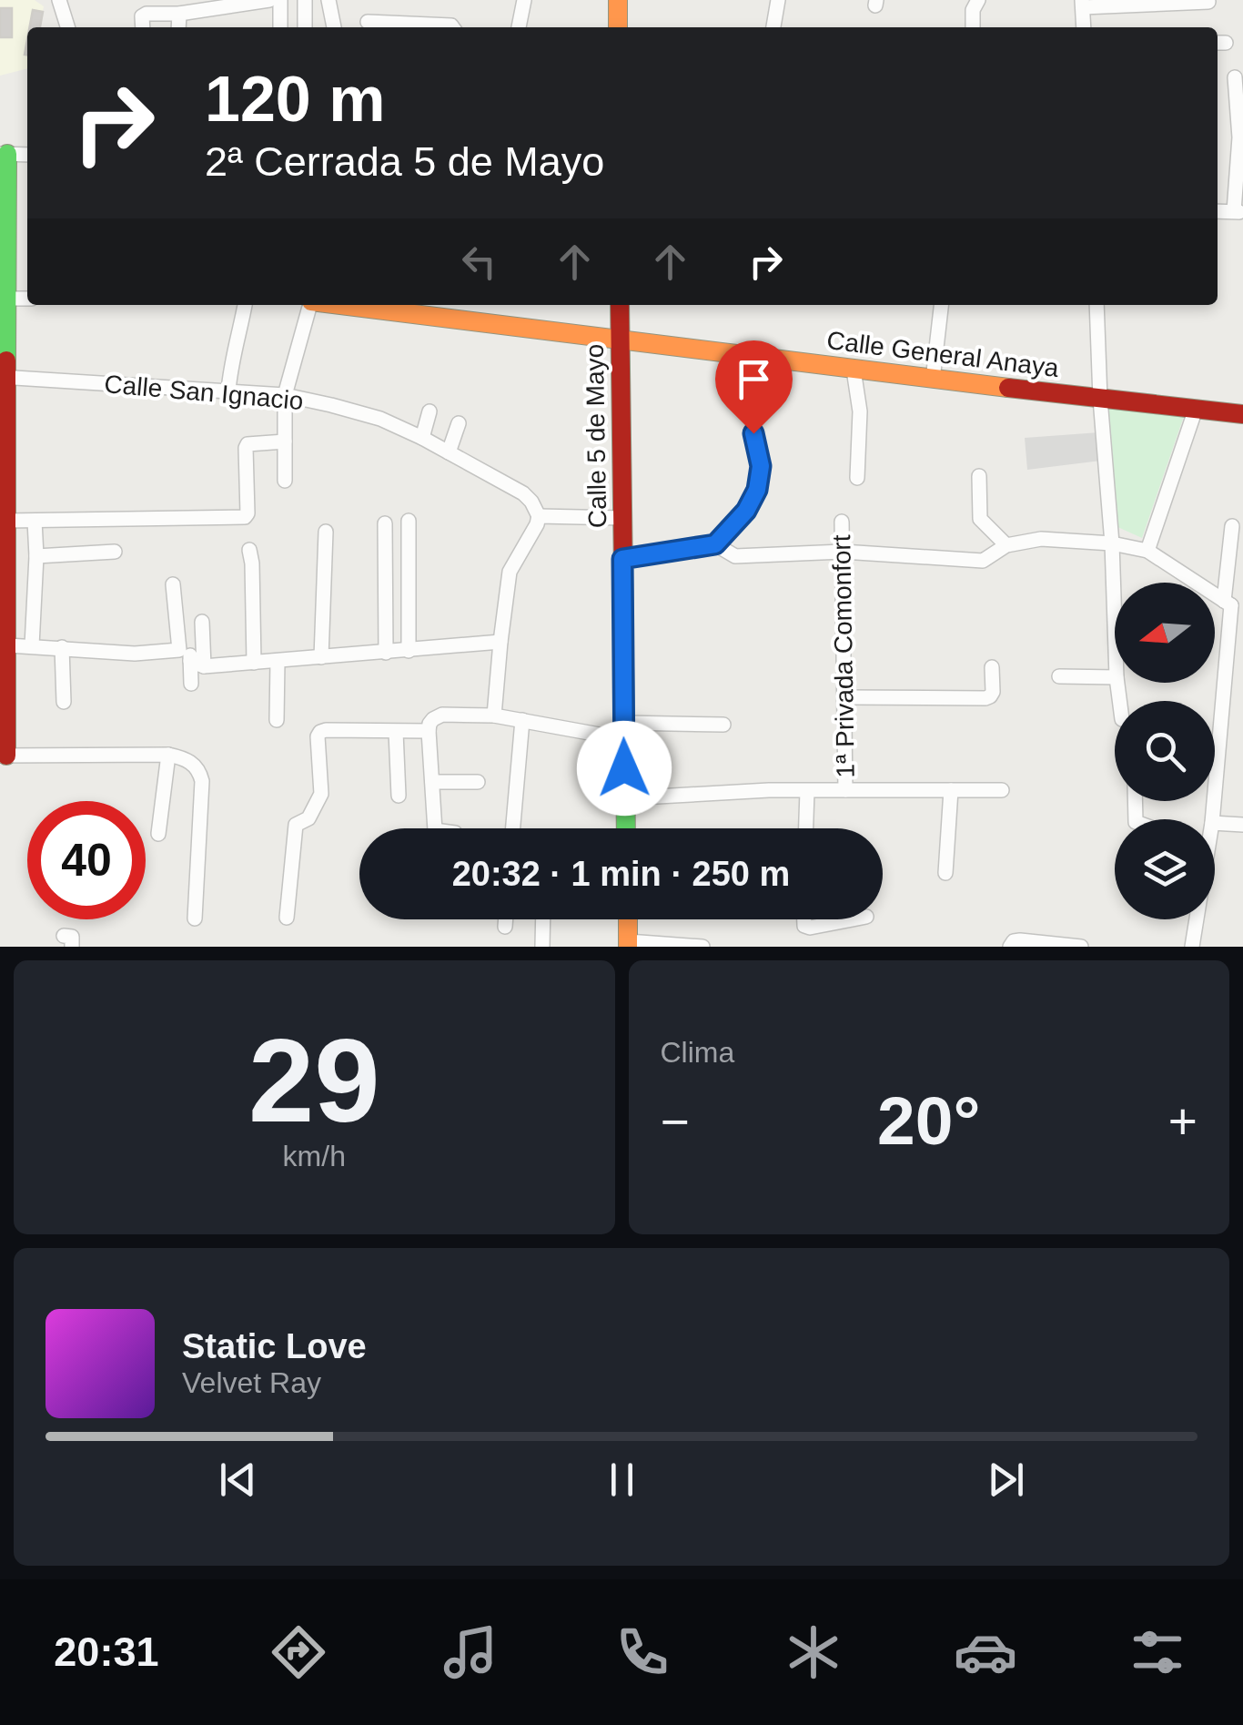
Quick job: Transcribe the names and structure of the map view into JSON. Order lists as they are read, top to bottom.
{
  "streets": {
    "street": [
      "Calle General Anaya",
      "Calle San Ignacio",
      "Calle 5 de Mayo",
      "1ª Privada Comonfort"
    ]
  },
  "crossings": [
    ["Calle General Anaya", "Calle 5 de Mayo"],
    ["Calle 5 de Mayo", "1ª Privada Comonfort"]
  ],
  "north": "left",
  "page": {
    "turn": ["120 m", "2ª Cerrada 5 de Mayo"],
    "limit": "40",
    "trip": "20:32 · 1 min · 250 m",
    "tile": [
      ["29", "km/h"],
      "Clima"
    ],
    "heat": ["−", "20°", "+"],
    "song": ["Static Love", "Velvet Ray"],
    "tabs": "20:31"
  }
}
